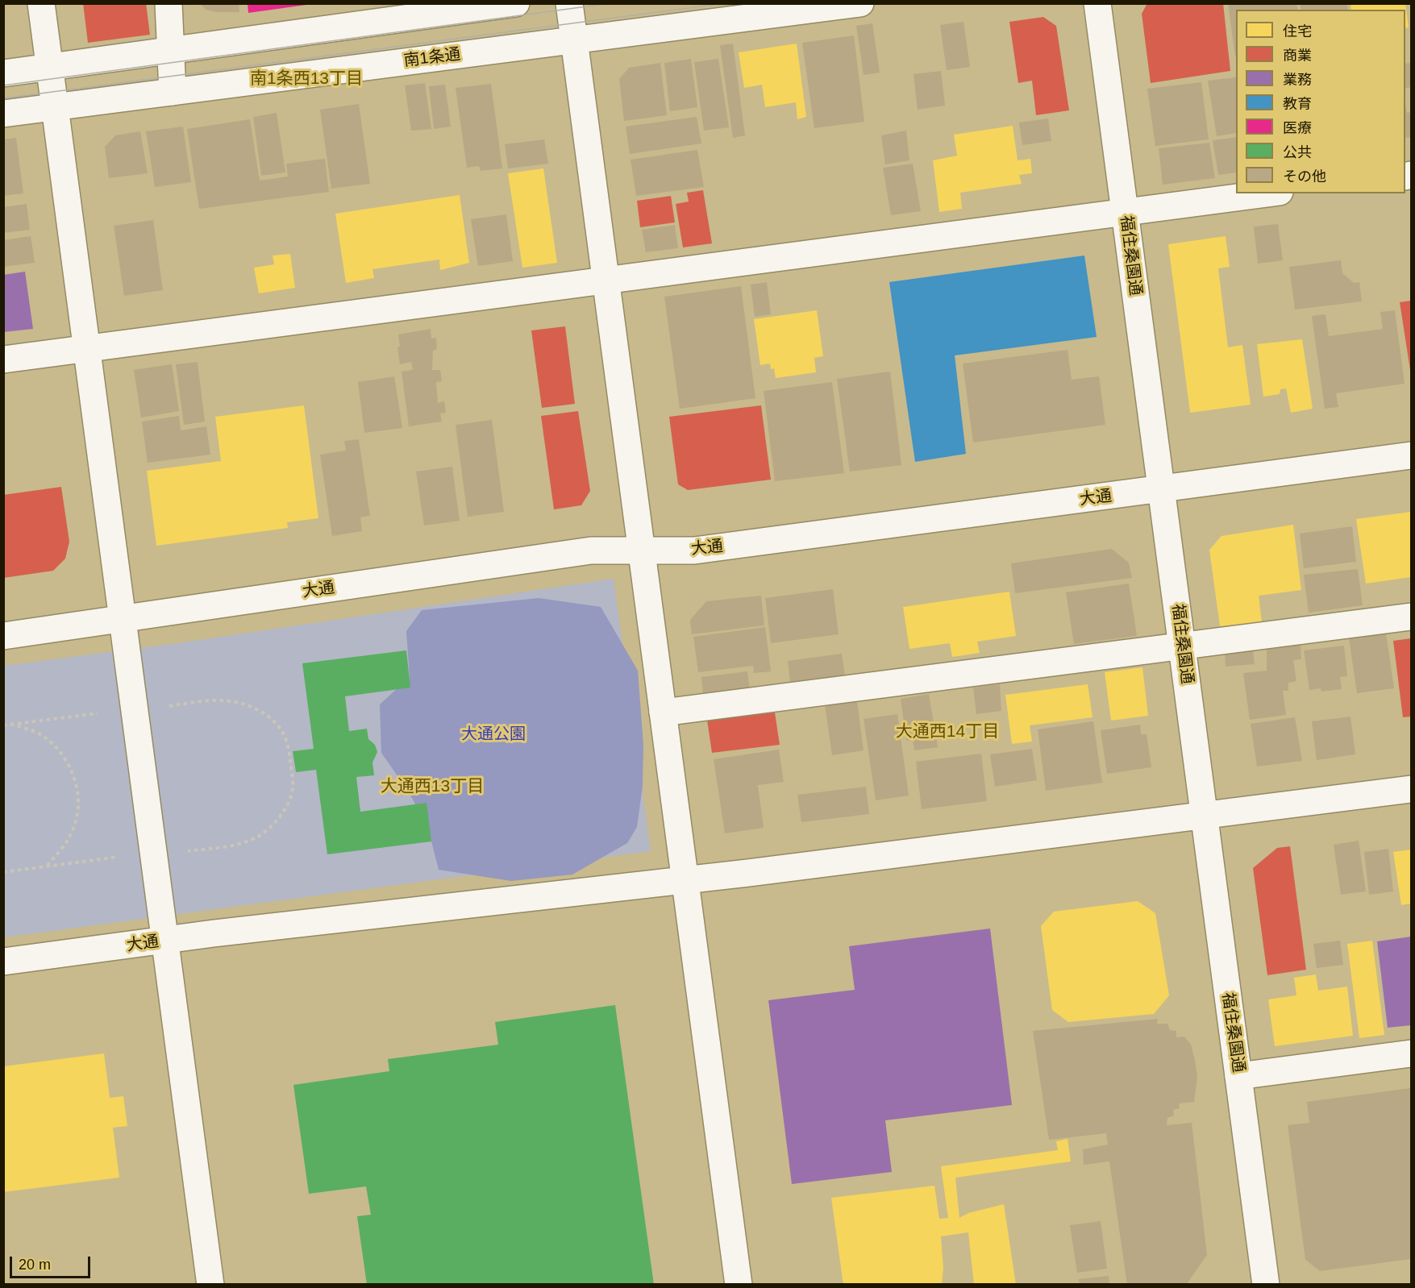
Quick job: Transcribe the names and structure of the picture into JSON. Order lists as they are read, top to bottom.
{
  "streets": {
    "street": ["南1条通", "福住桑園通", "大通"]
  },
  "crossings": [
    ["福住桑園通", "大通"]
  ],
  "districts": ["南1条西13丁目", "大通西14丁目", "大通西13丁目"],
  "parks": ["大通公園"],
  "legend": [
    "住宅",
    "商業",
    "業務",
    "教育",
    "医療",
    "公共",
    "その他"
  ],
  "scale_bar": "20 m"
}
